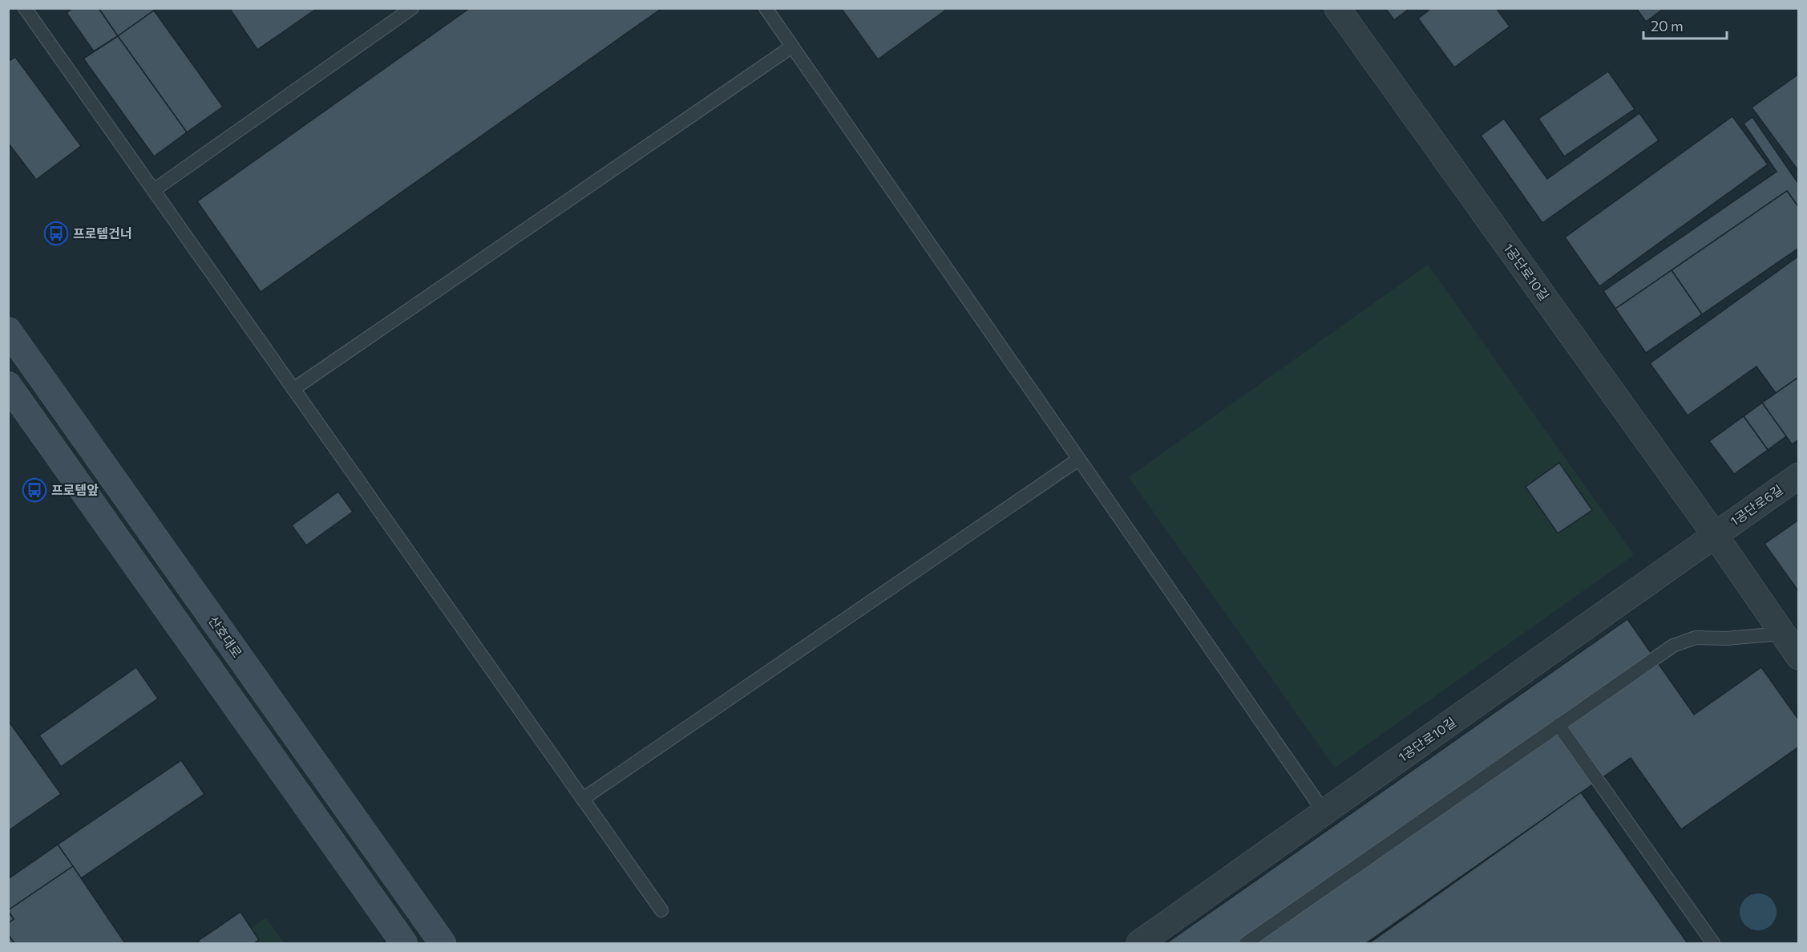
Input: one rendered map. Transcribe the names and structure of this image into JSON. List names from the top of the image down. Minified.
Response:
{"streets":{"main road":["산호대로"],"street":["1공단로10길","1공단로6길"]},"crossings":[["1공단로10길","1공단로6길"]],"places":{"bus stop":["프로템건너","프로템앞"]},"scale_bar":"20 m"}
